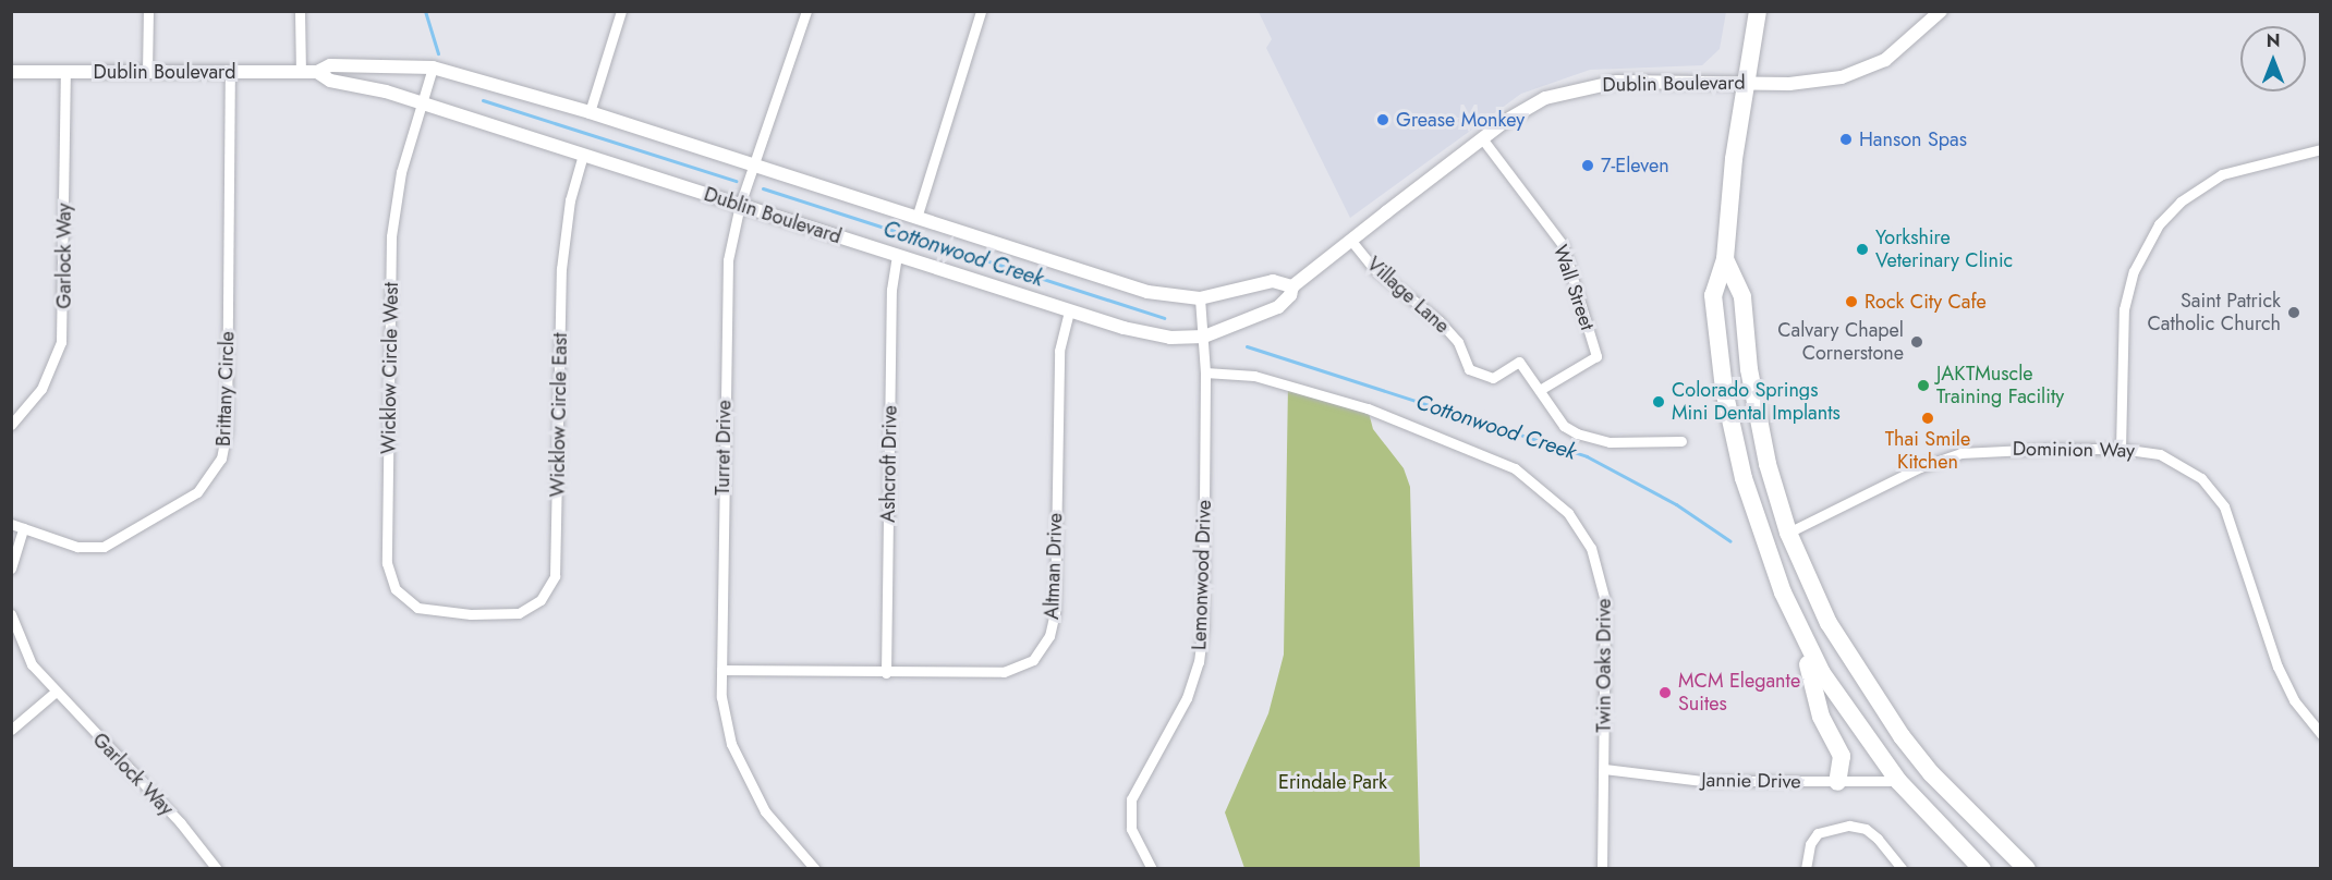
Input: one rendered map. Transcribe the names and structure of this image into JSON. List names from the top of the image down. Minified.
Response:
{"streets":{"main road":["Dublin Boulevard"],"street":["Garlock Way","Wall Street","Village Lane","Wicklow Circle West","Brittany Circle","Wicklow Circle East","Turret Drive","Dominion Way","Ashcroft Drive","Altman Drive","Lemonwood Drive","Twin Oaks Drive","Jannie Drive"]},"crossings":[["Dublin Boulevard","Garlock Way"],["Dublin Boulevard","Wall Street"],["Dublin Boulevard","Village Lane"],["Dublin Boulevard","Wicklow Circle West"],["Dublin Boulevard","Brittany Circle"],["Dublin Boulevard","Wicklow Circle East"],["Dublin Boulevard","Turret Drive"],["Dublin Boulevard","Ashcroft Drive"],["Dublin Boulevard","Altman Drive"],["Dublin Boulevard","Lemonwood Drive"],["Wall Street","Village Lane"],["Wicklow Circle West","Wicklow Circle East"],["Turret Drive","Altman Drive"],["Ashcroft Drive","Altman Drive"],["Lemonwood Drive","Twin Oaks Drive"],["Twin Oaks Drive","Jannie Drive"]],"water":["Cottonwood Creek"],"parks":["Erindale Park"],"places":["Grease Monkey","Hanson Spas","7-Eleven","Yorkshire Veterinary Clinic","Rock City Cafe","Saint Patrick Catholic Church","Calvary Chapel Cornerstone","JAKTMuscle Training Facility","Colorado Springs Mini Dental Implants","Thai Smile Kitchen","MCM Elegante Suites"],"north":"top"}
